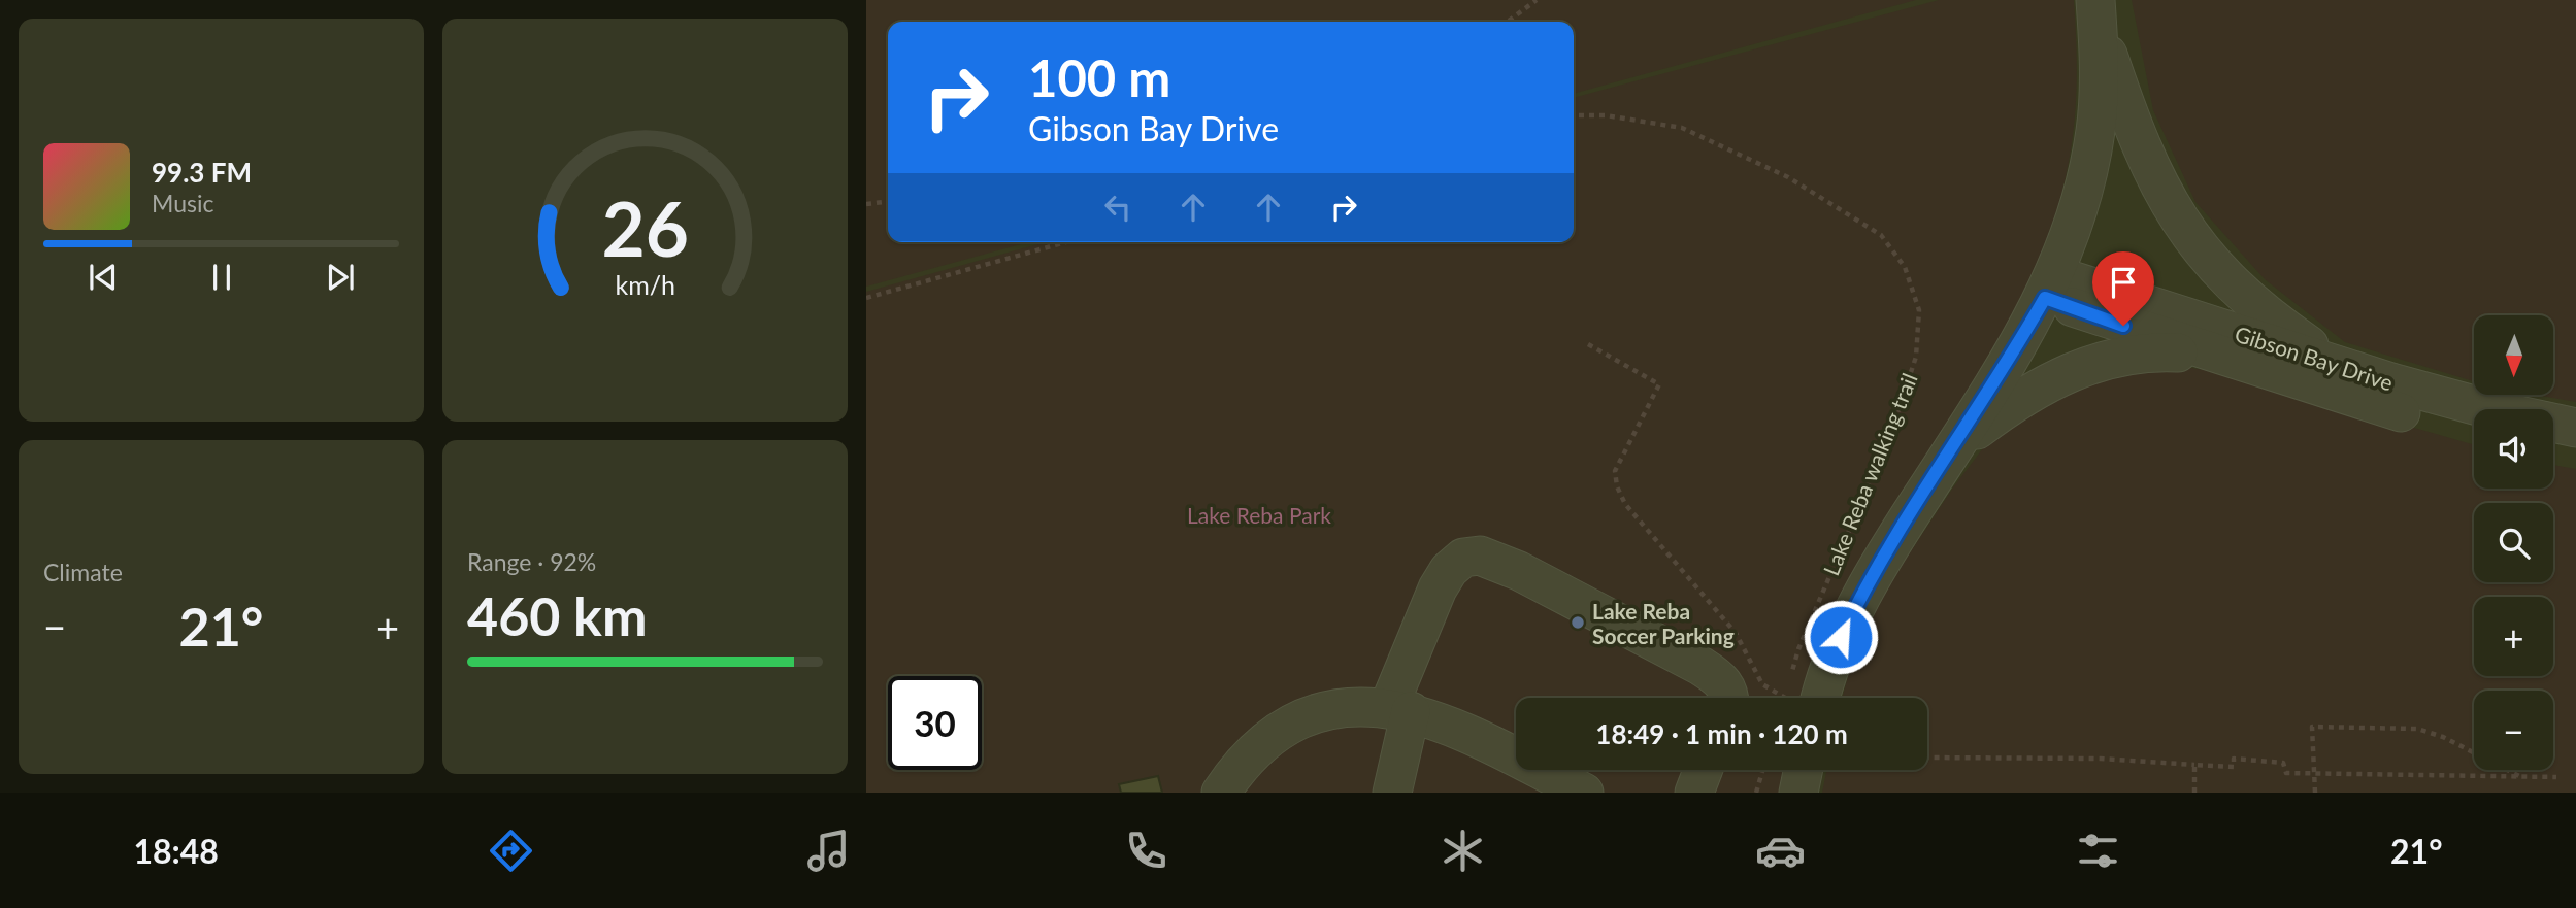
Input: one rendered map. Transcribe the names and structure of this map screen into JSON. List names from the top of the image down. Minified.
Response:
{"streets":{"street":["Gibson Bay Drive"],"path":["Lake Reba walking trail"]},"parks":["Lake Reba Park"],"places":["Lake Reba Soccer Parking"],"north":"bottom","page":{"turn":["100 m","Gibson Bay Drive"],"song":["99.3 FM","Music"],"map_buttons":["+","−"],"tile":["Climate",["Range · 92%","460 km"]],"heat":["−","21°","+"],"limit":"30","trip":"18:49 · 1 min · 120 m","tabs":["18:48","21°"],"gauge":["26","km/h"]}}
